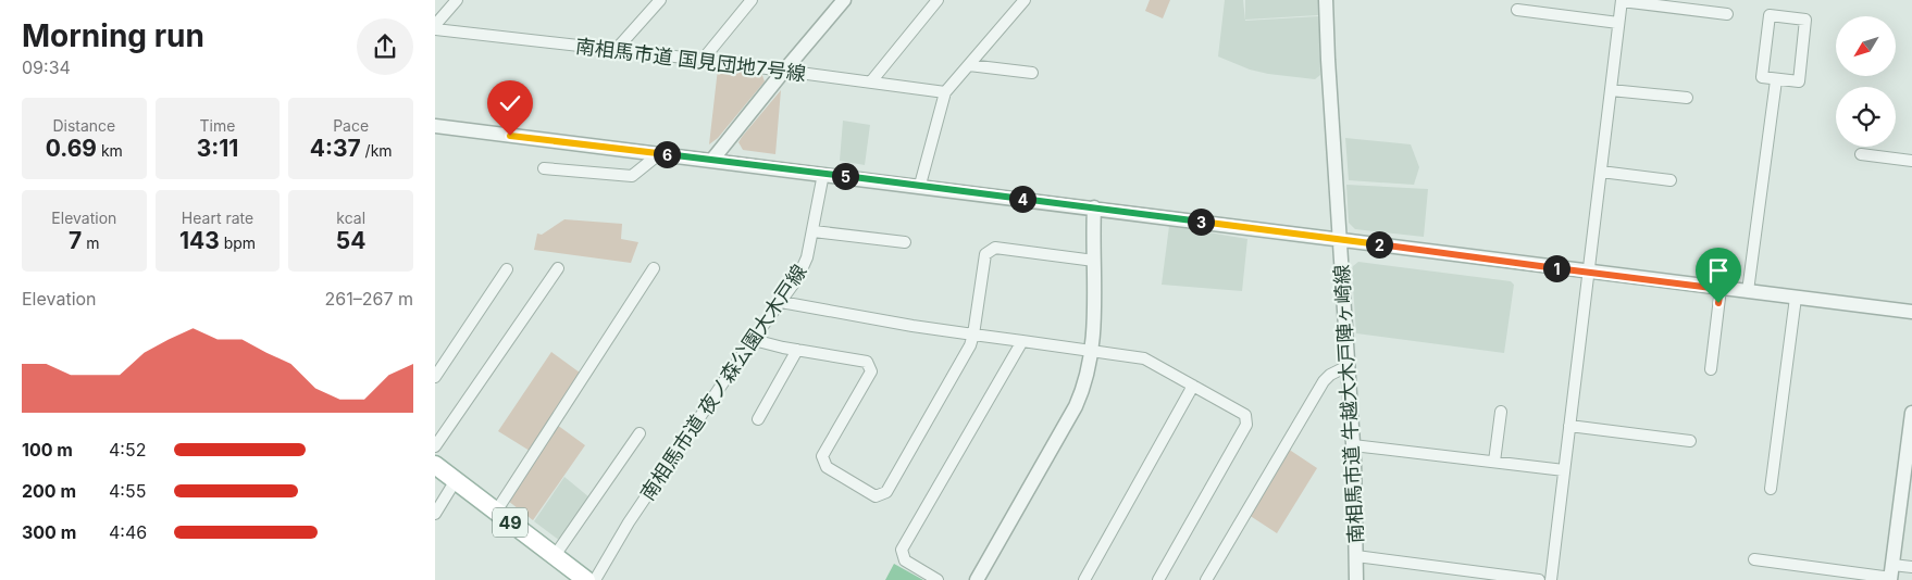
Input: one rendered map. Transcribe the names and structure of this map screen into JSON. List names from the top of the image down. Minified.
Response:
{"streets":{"main road":["49"],"street":["南相馬市道 国見団地7号線","南相馬市道 夜ノ森公園大木戸線","南相馬市道 牛越大木戸陣ヶ崎線"]},"north":"bottom left","page":{"heading":["Morning run","09:34"],"stats":[["Distance","0.69 km"],["Time","3:11"],["Pace","4:37 /km"],["Elevation","7 m"],["Heart rate","143 bpm"],["kcal","54"]],"pins":["6","5","4","3","2","1"],"chart":["Elevation","261–267 m"],"list":[{"name":"100 m","note":"4:52"},{"name":"200 m","note":"4:55"},{"name":"300 m","note":"4:46"}]}}
